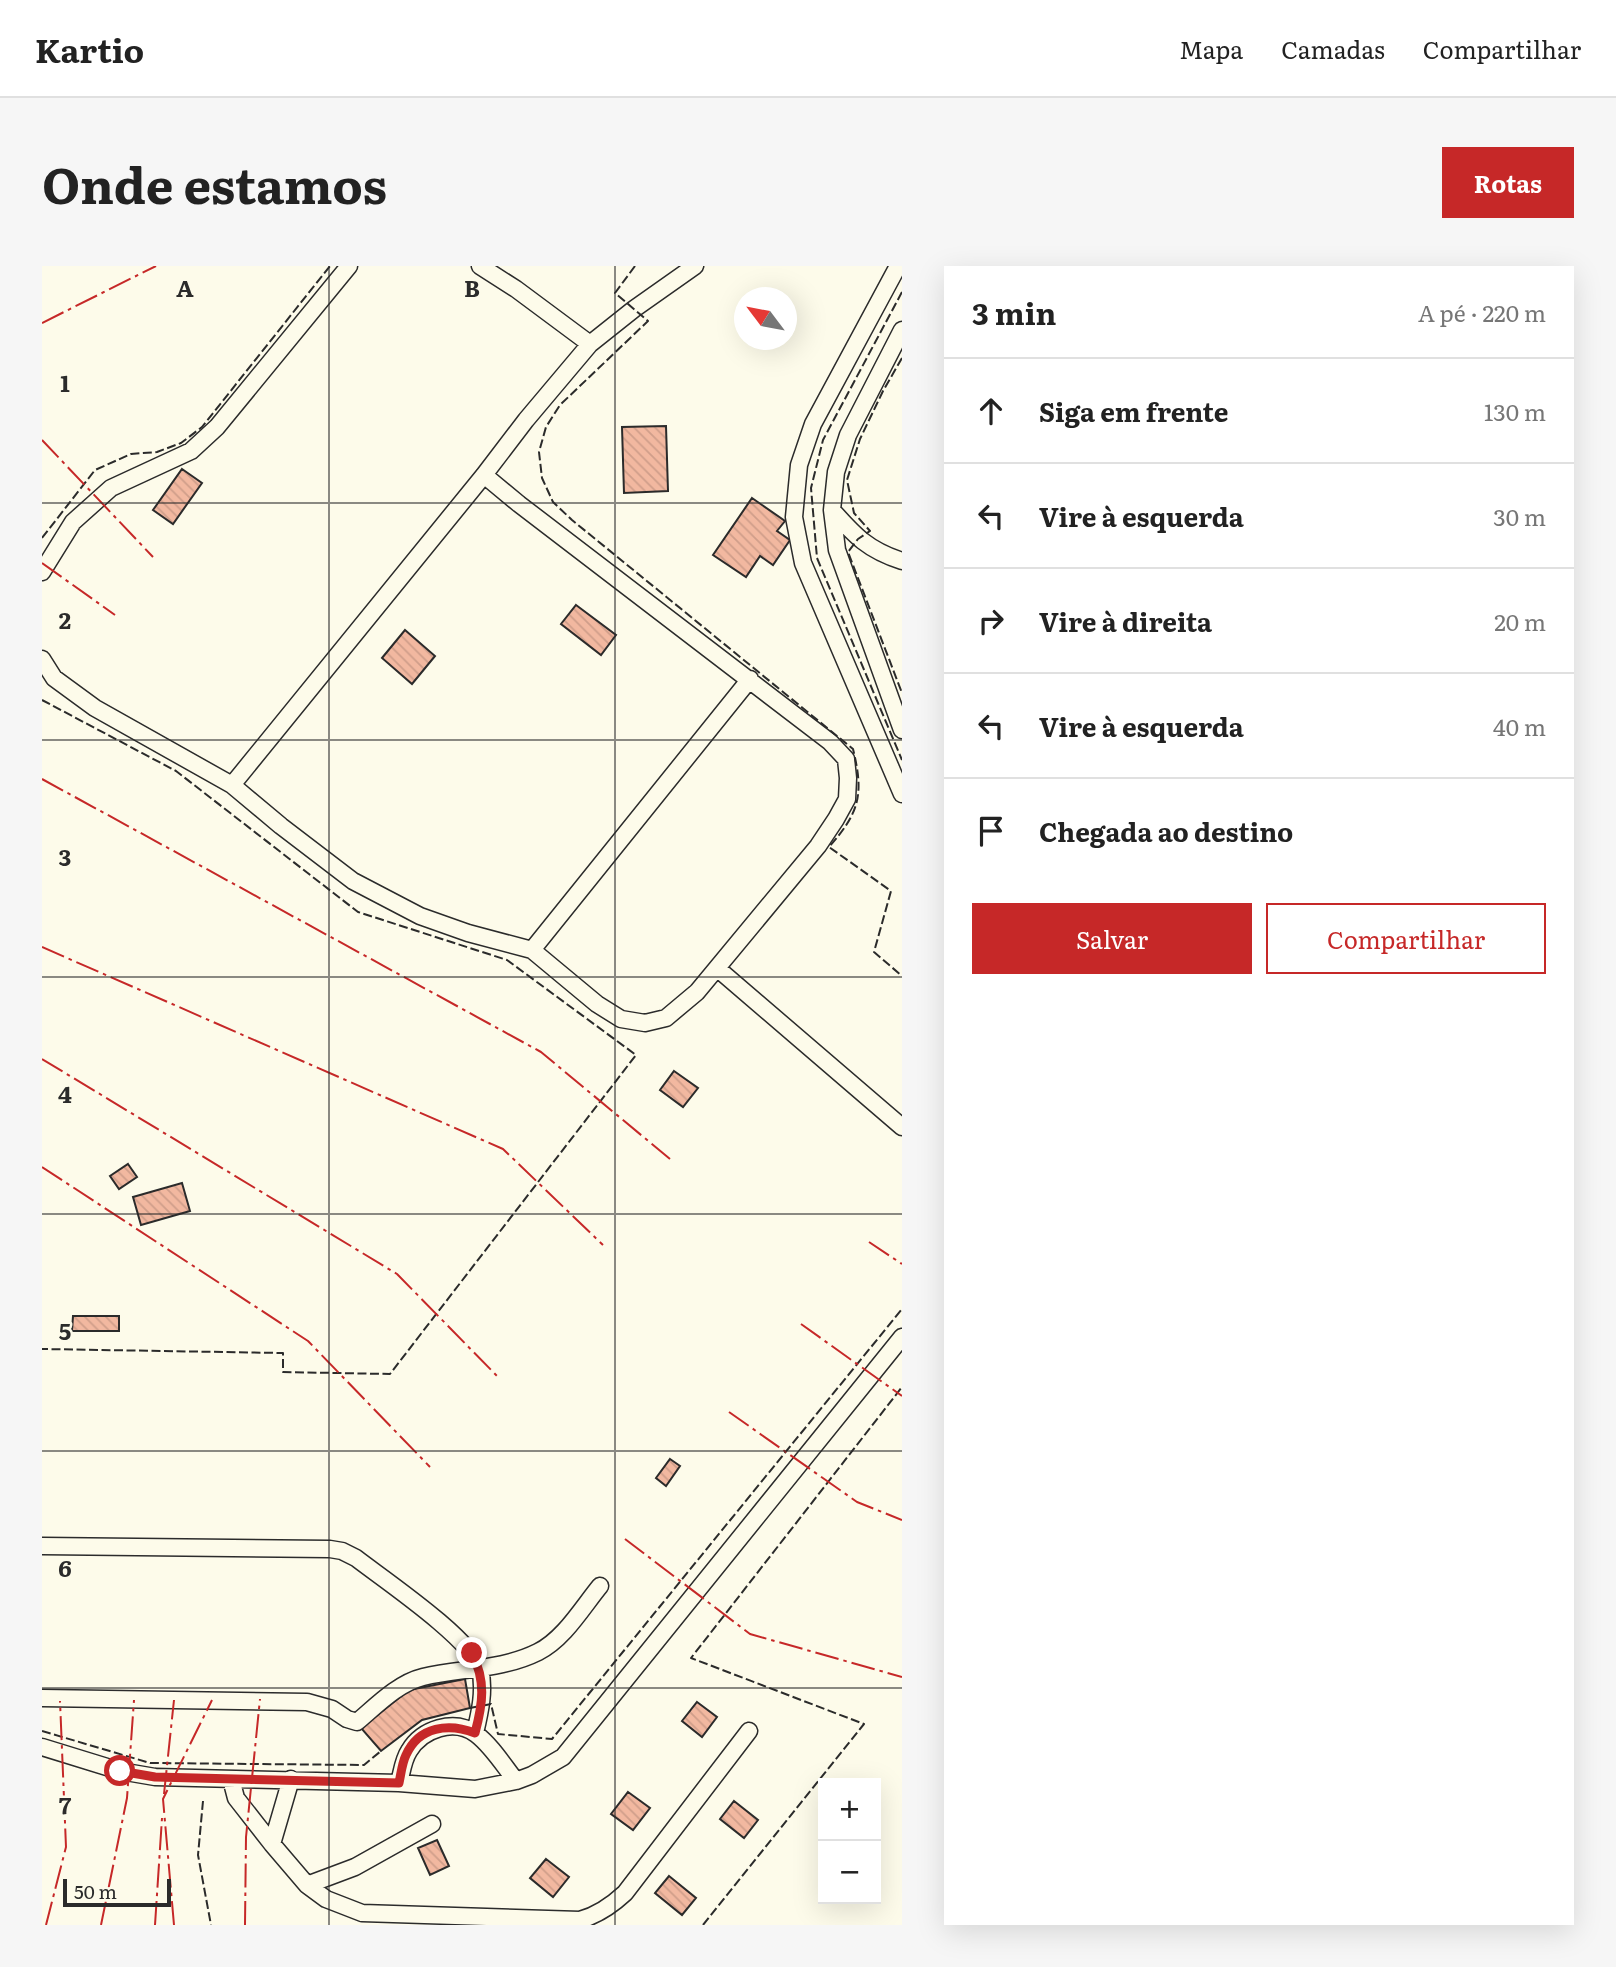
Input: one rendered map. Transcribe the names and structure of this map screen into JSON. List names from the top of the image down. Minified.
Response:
{"scale_bar":"50 m","north":"top left","page":{"header":"Kartio","nav":["Mapa","Camadas","Compartilhar"],"title":"Onde estamos","buttons":["Rotas",["Salvar","Compartilhar"]],"heading":["3 min","A pé · 220 m"],"list":[["Siga em frente","130 m"],["Vire à esquerda","30 m"],["Vire à direita","20 m"],["Vire à esquerda","40 m"],"Chegada ao destino"],"map_buttons":["+","−"],"scale":"50 m"},"grid":{"columns":["A","B"],"rows":["1","2","3","4","5","6","7"]}}
